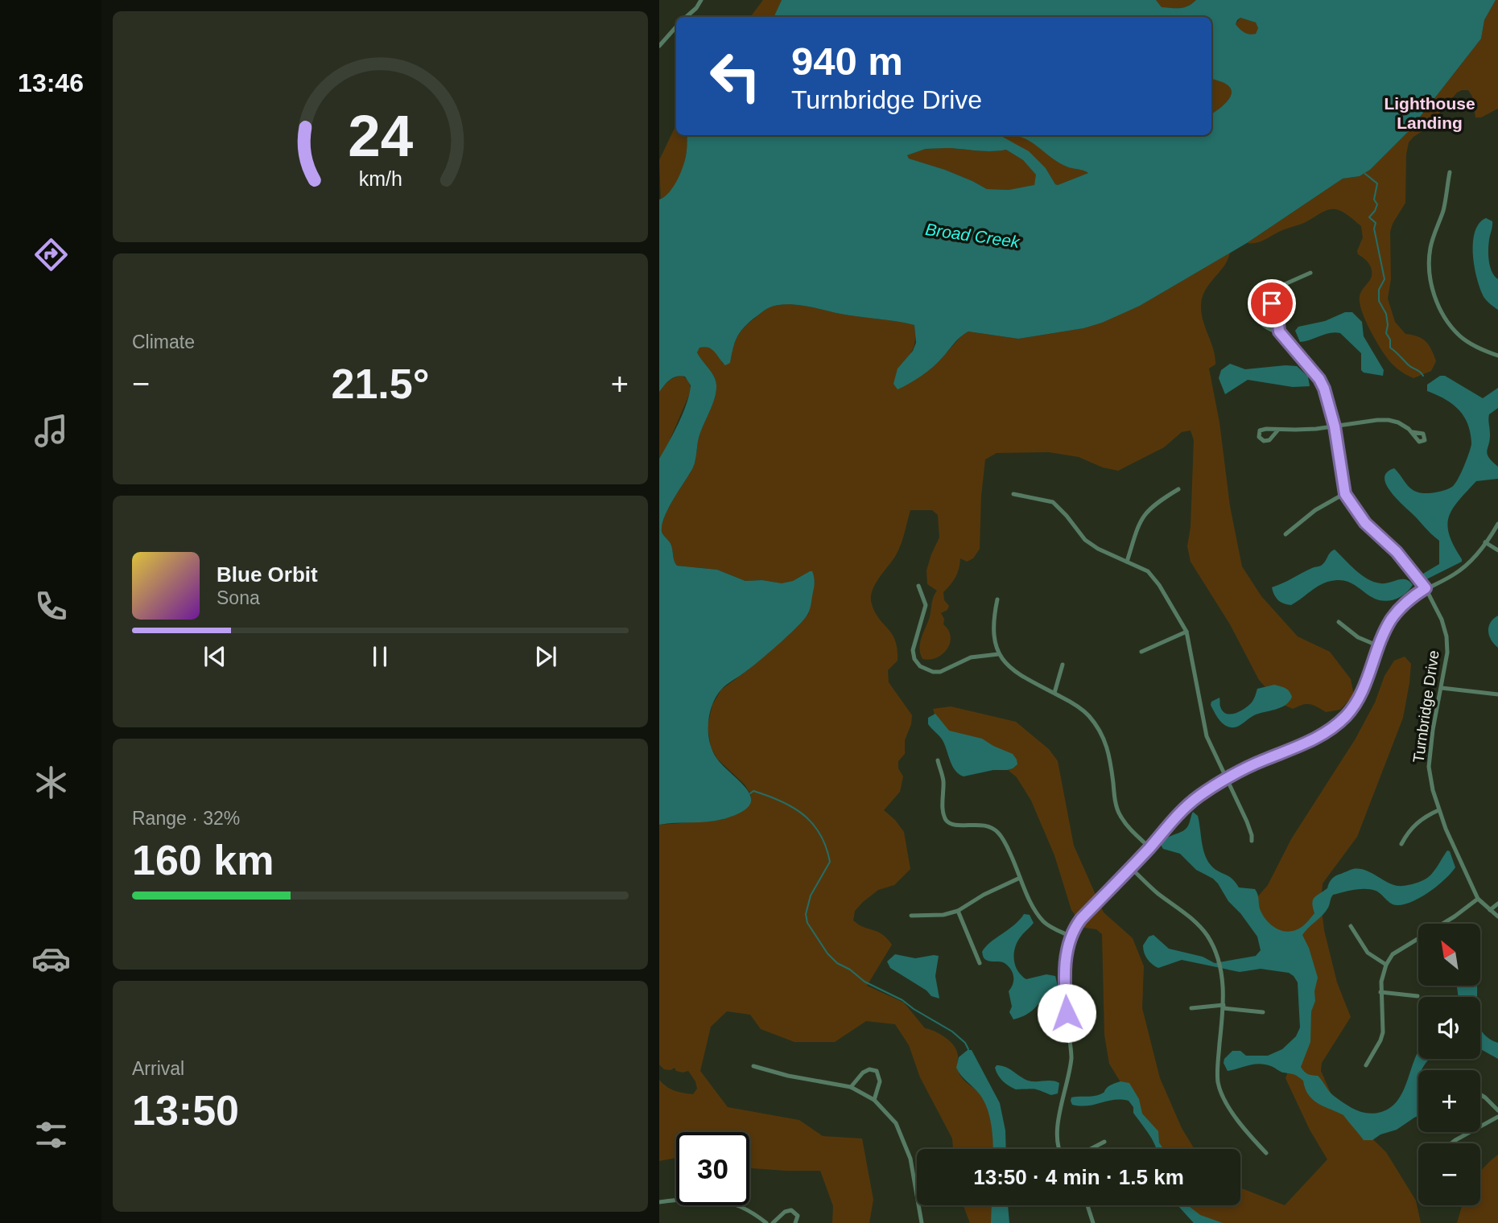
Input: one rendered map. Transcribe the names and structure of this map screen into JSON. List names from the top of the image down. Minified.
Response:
{"streets":{"street":["Turnbridge Drive"]},"districts":["Lighthouse Landing"],"water":["Broad Creek"],"north":"top left","page":{"tabs":"13:46","turn":["940 m","Turnbridge Drive"],"tile":["Climate",["Range · 32%","160 km"],["Arrival","13:50"]],"heat":["−","21.5°","+"],"song":["Blue Orbit","Sona"],"map_buttons":["+","−"],"limit":"30","trip":"13:50 · 4 min · 1.5 km","gauge":["24","km/h"]}}
